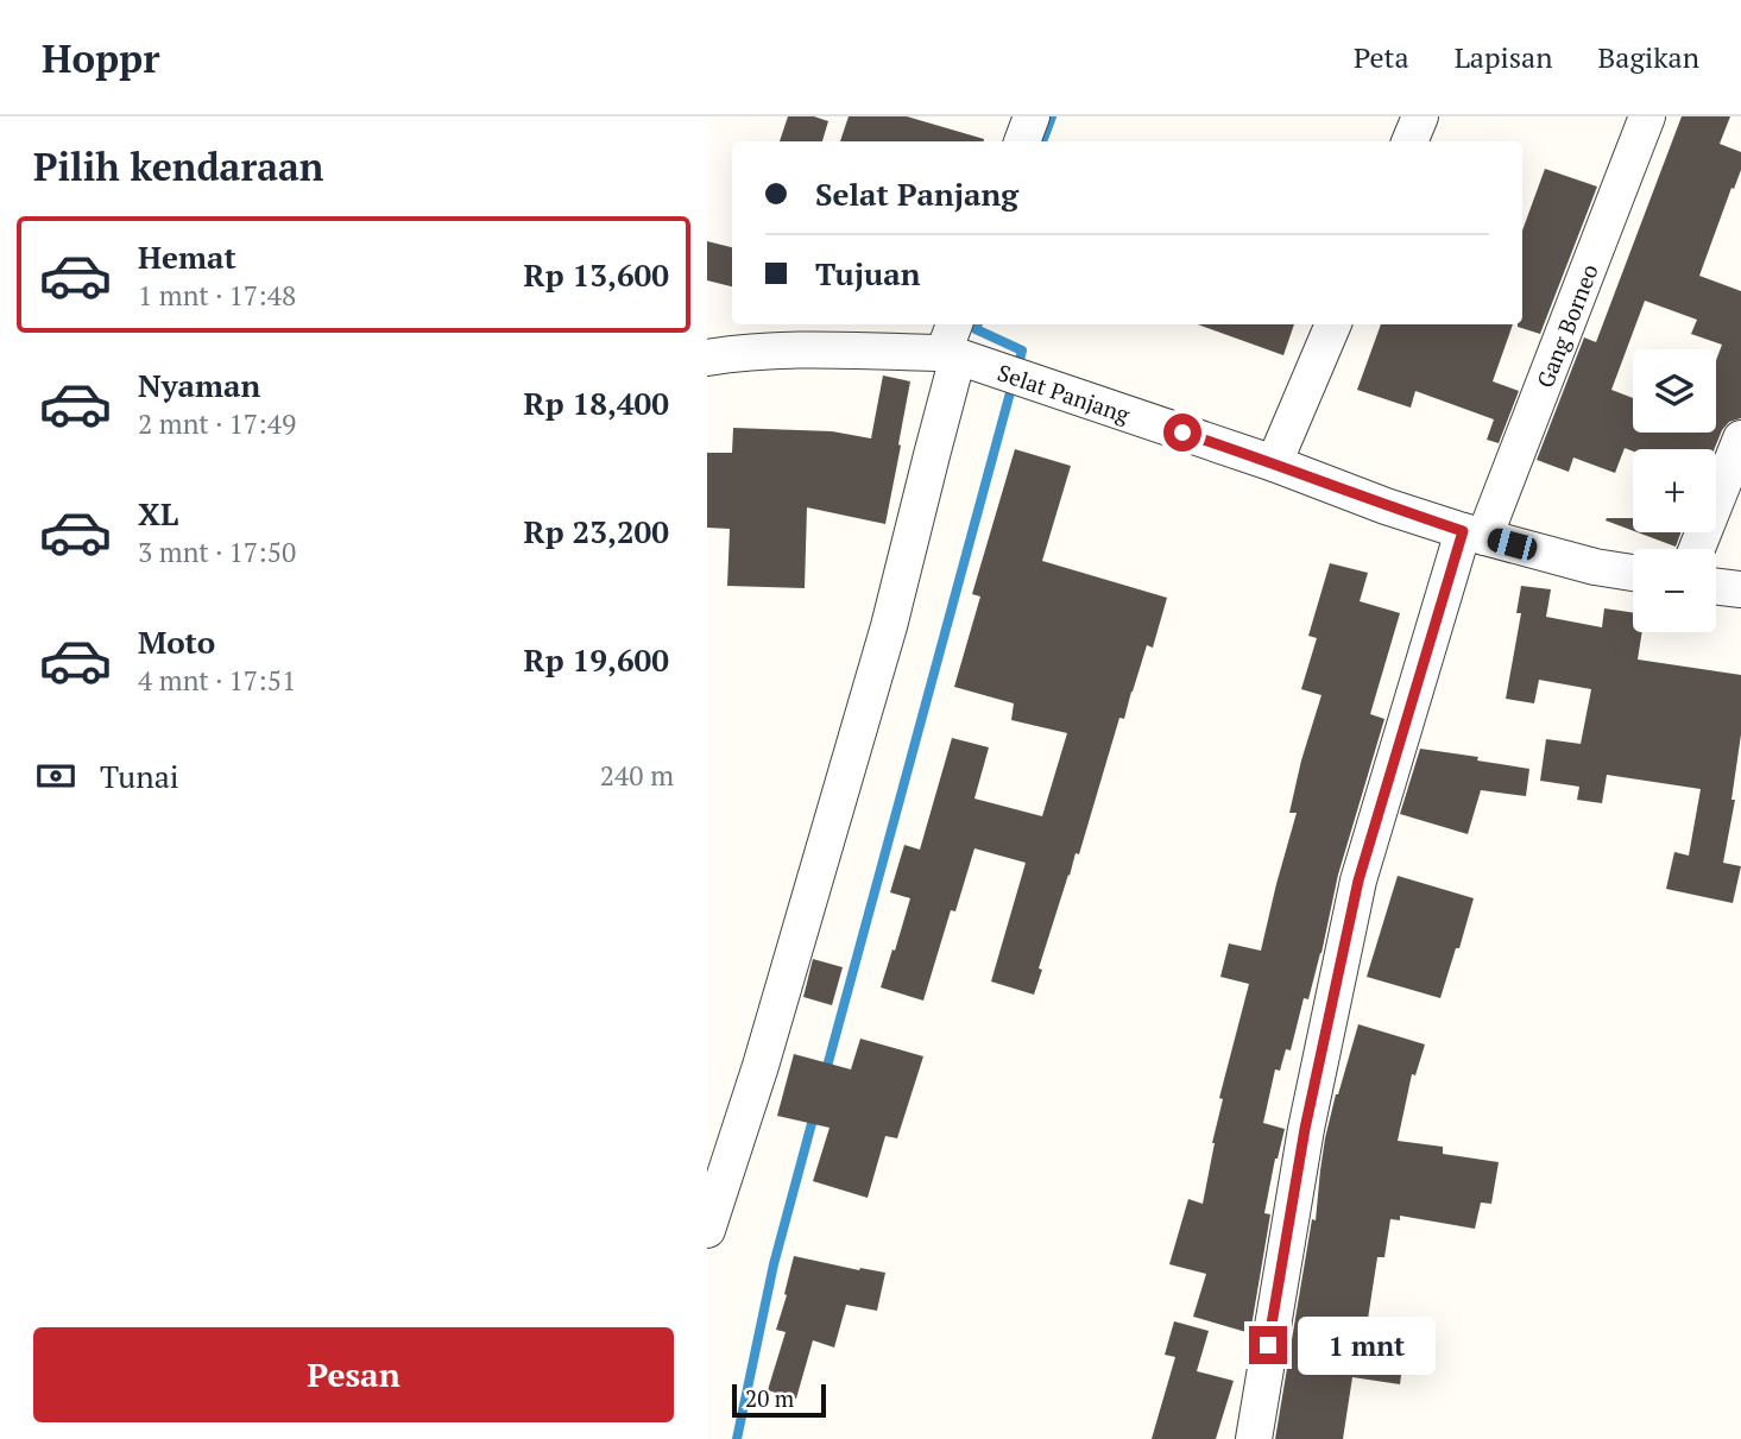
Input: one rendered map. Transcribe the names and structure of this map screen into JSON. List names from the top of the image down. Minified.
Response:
{"streets":{"street":["Gang Borneo","Selat Panjang"]},"crossings":[["Gang Borneo","Selat Panjang"]],"scale_bar":"20 m","page":{"header":"Hoppr","nav":["Peta","Lapisan","Bagikan"],"heading":"Pilih kendaraan","banner":["Selat Panjang","Tujuan"],"list":[{"name":"Hemat","note":"1 mnt · 17:48","value":"Rp 13,600"},{"name":"Nyaman","note":"2 mnt · 17:49","value":"Rp 18,400"},{"name":"XL","note":"3 mnt · 17:50","value":"Rp 23,200"},{"name":"Moto","note":"4 mnt · 17:51","value":"Rp 19,600"}],"map_buttons":["+","−"],"pay":["Tunai","240 m"],"buttons":"Pesan","bubble":"1 mnt","scale":"20 m"}}
